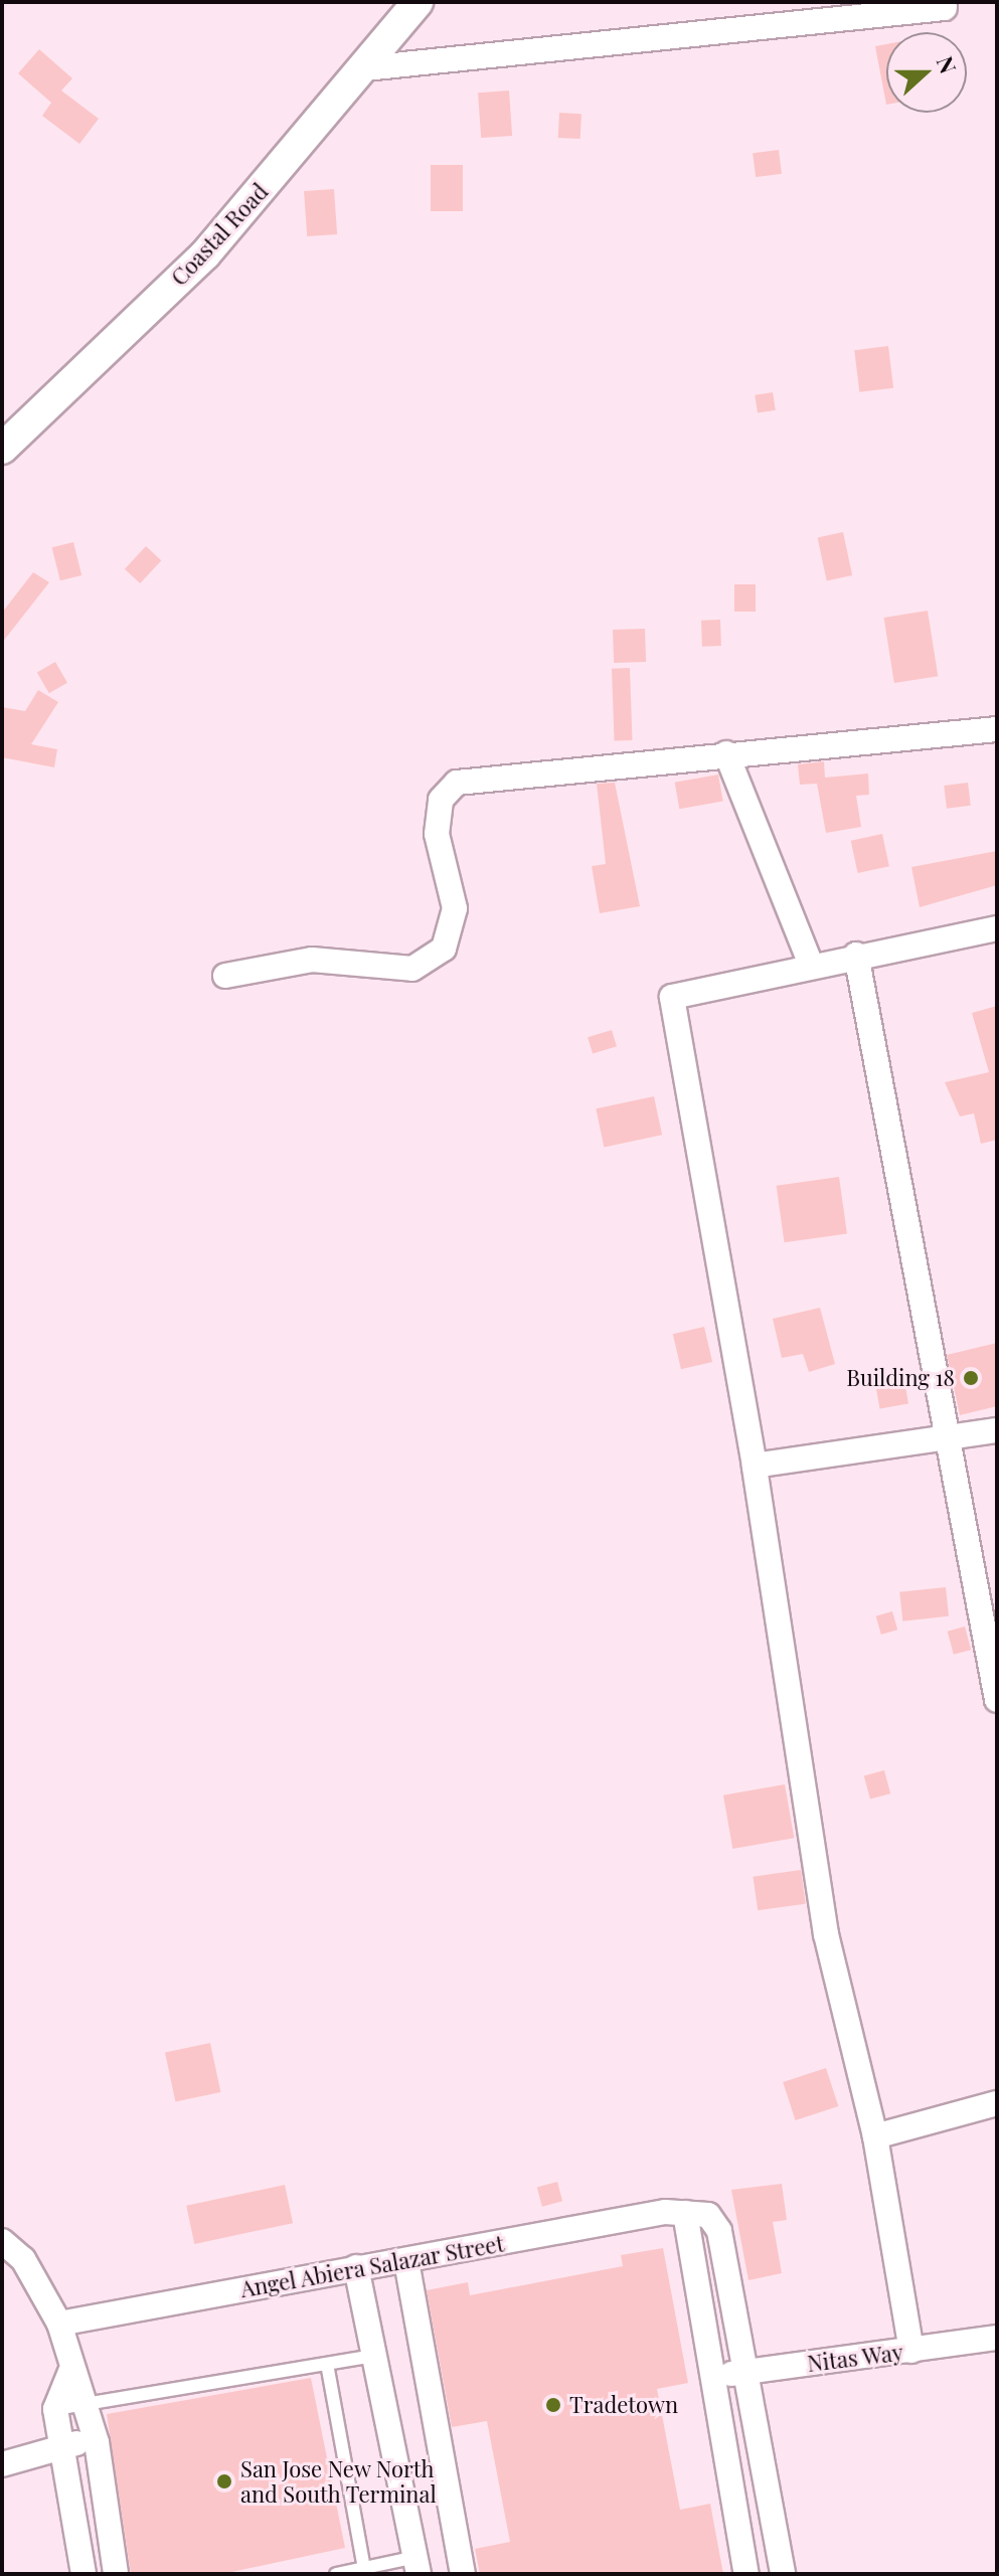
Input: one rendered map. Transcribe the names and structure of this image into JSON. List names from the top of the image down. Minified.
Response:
{"streets":{"street":["Coastal Road","Angel Abiera Salazar Street","Nitas Way"]},"places":["Building 18","Tradetown","San Jose New North and South Terminal"],"north":"right"}
